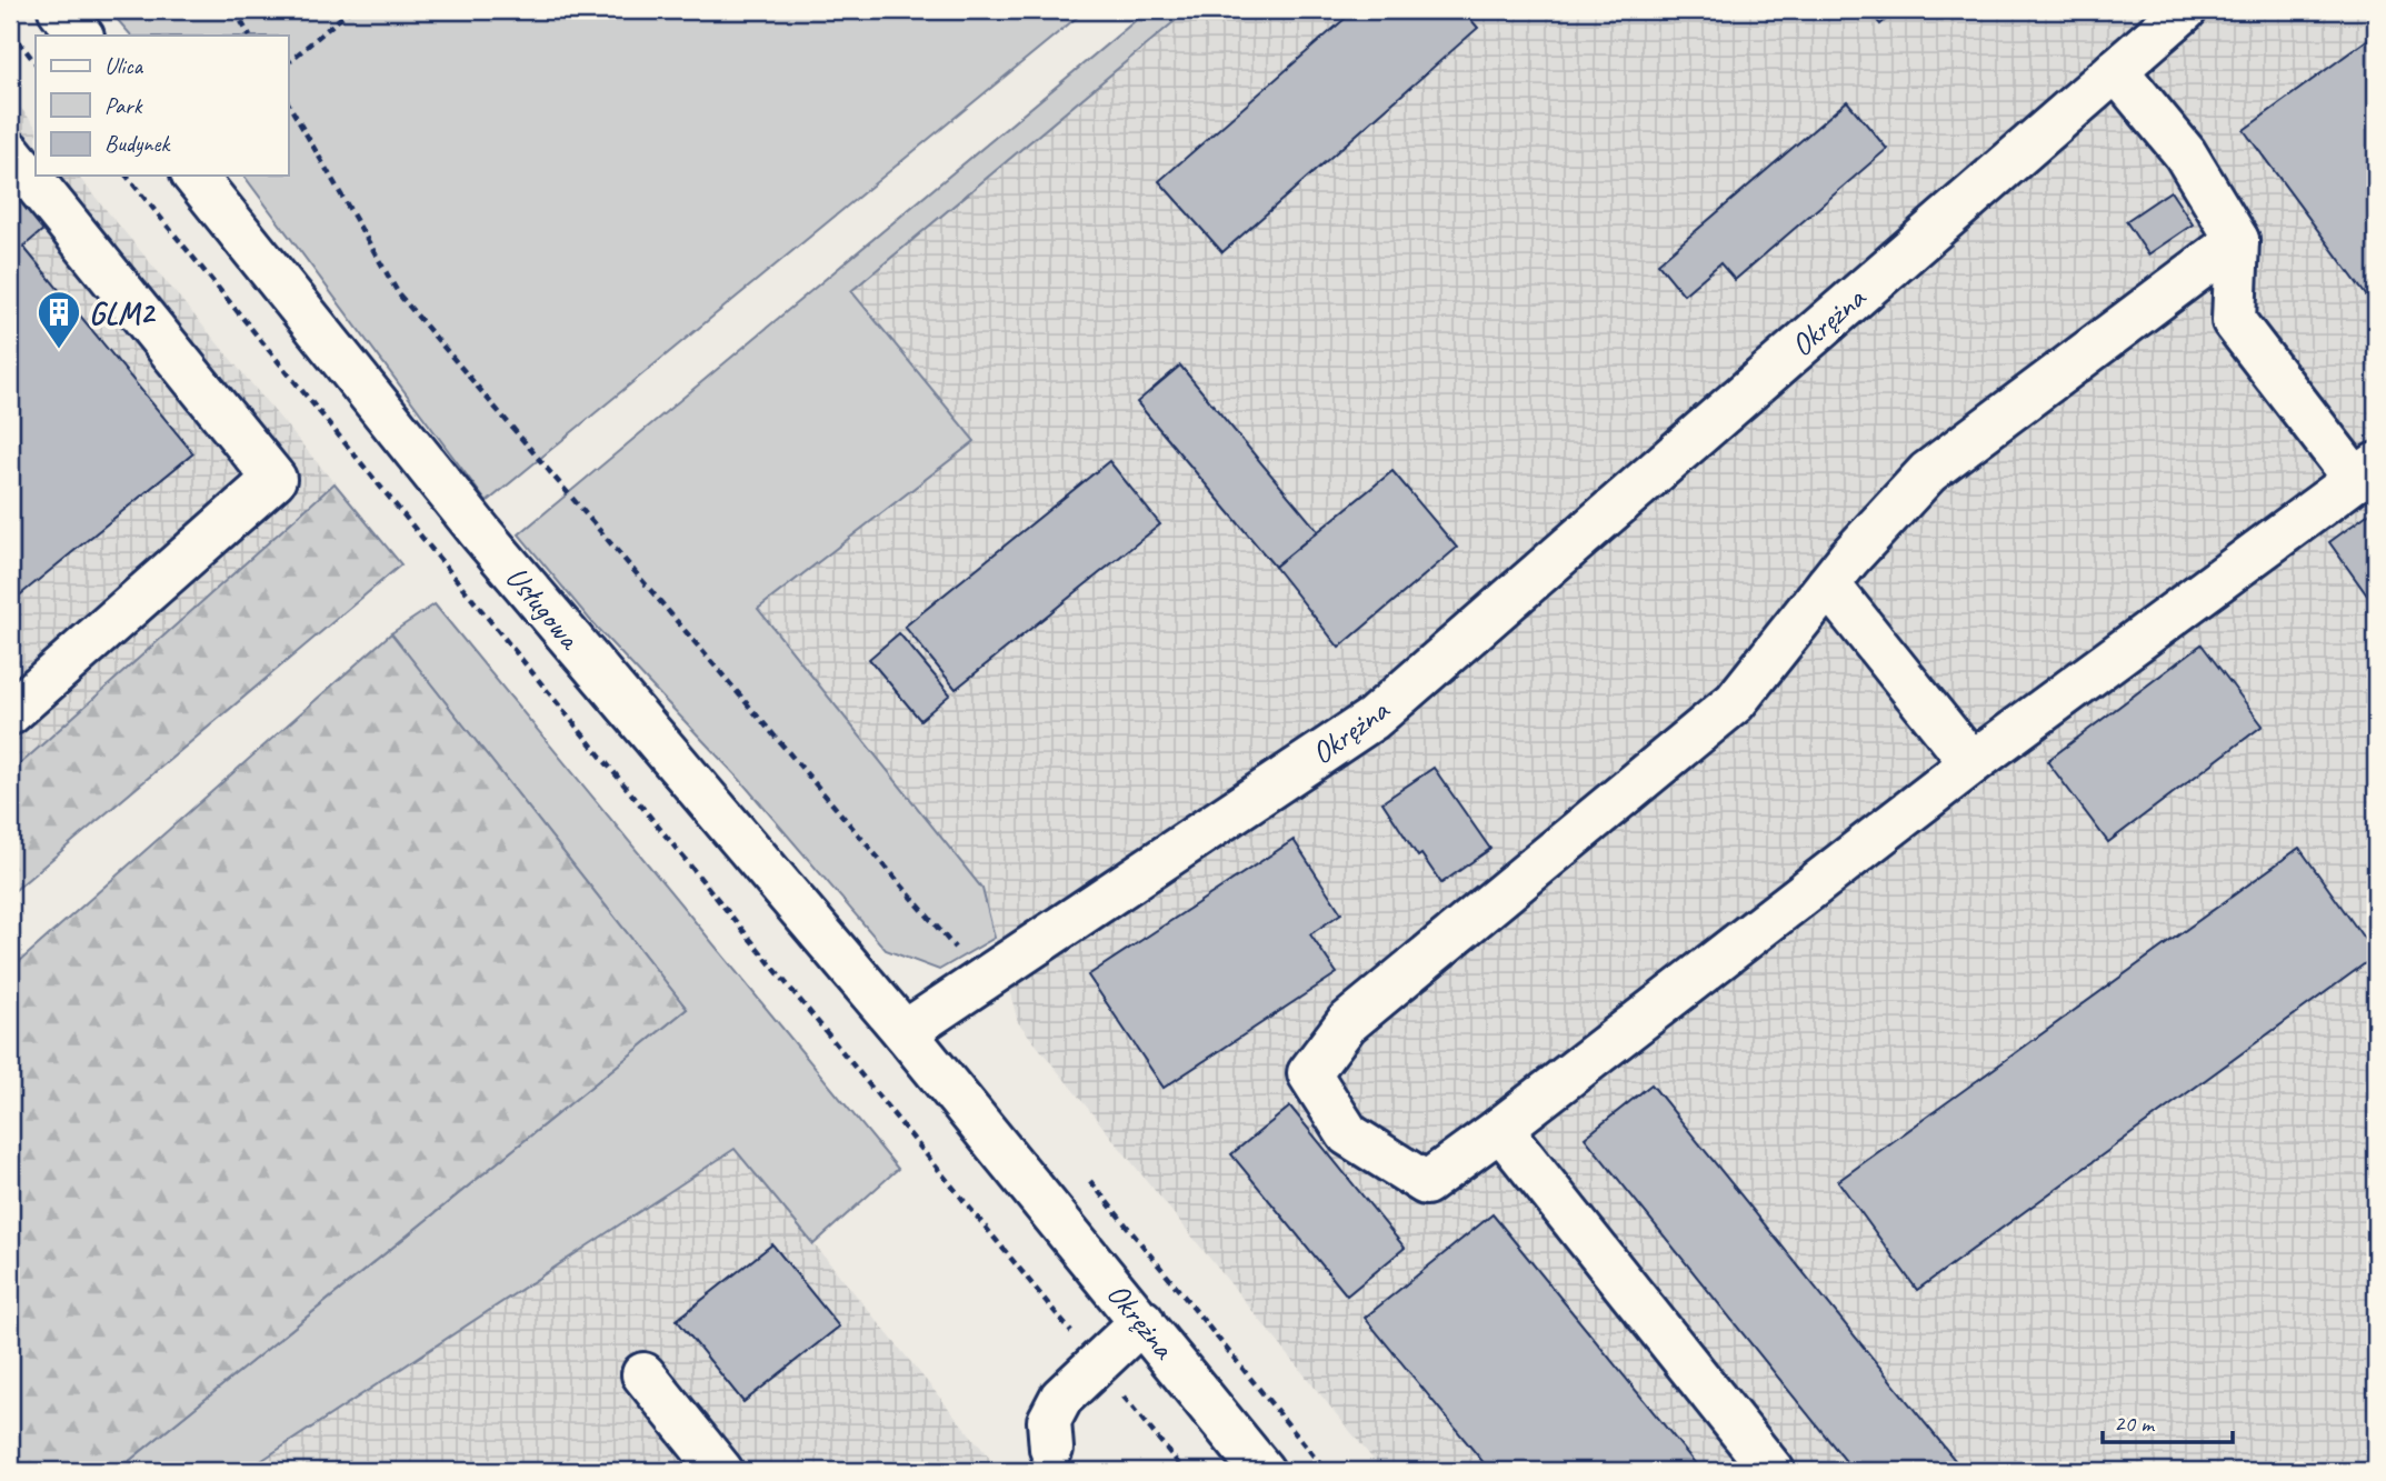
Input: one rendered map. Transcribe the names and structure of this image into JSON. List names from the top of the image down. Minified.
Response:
{"streets":{"street":["Okrężna","Usługowa"]},"crossings":[["Okrężna","Usługowa"]],"places":{"building":["GLM2"]},"legend":["Ulica","Park","Budynek"],"scale_bar":"20 m"}
